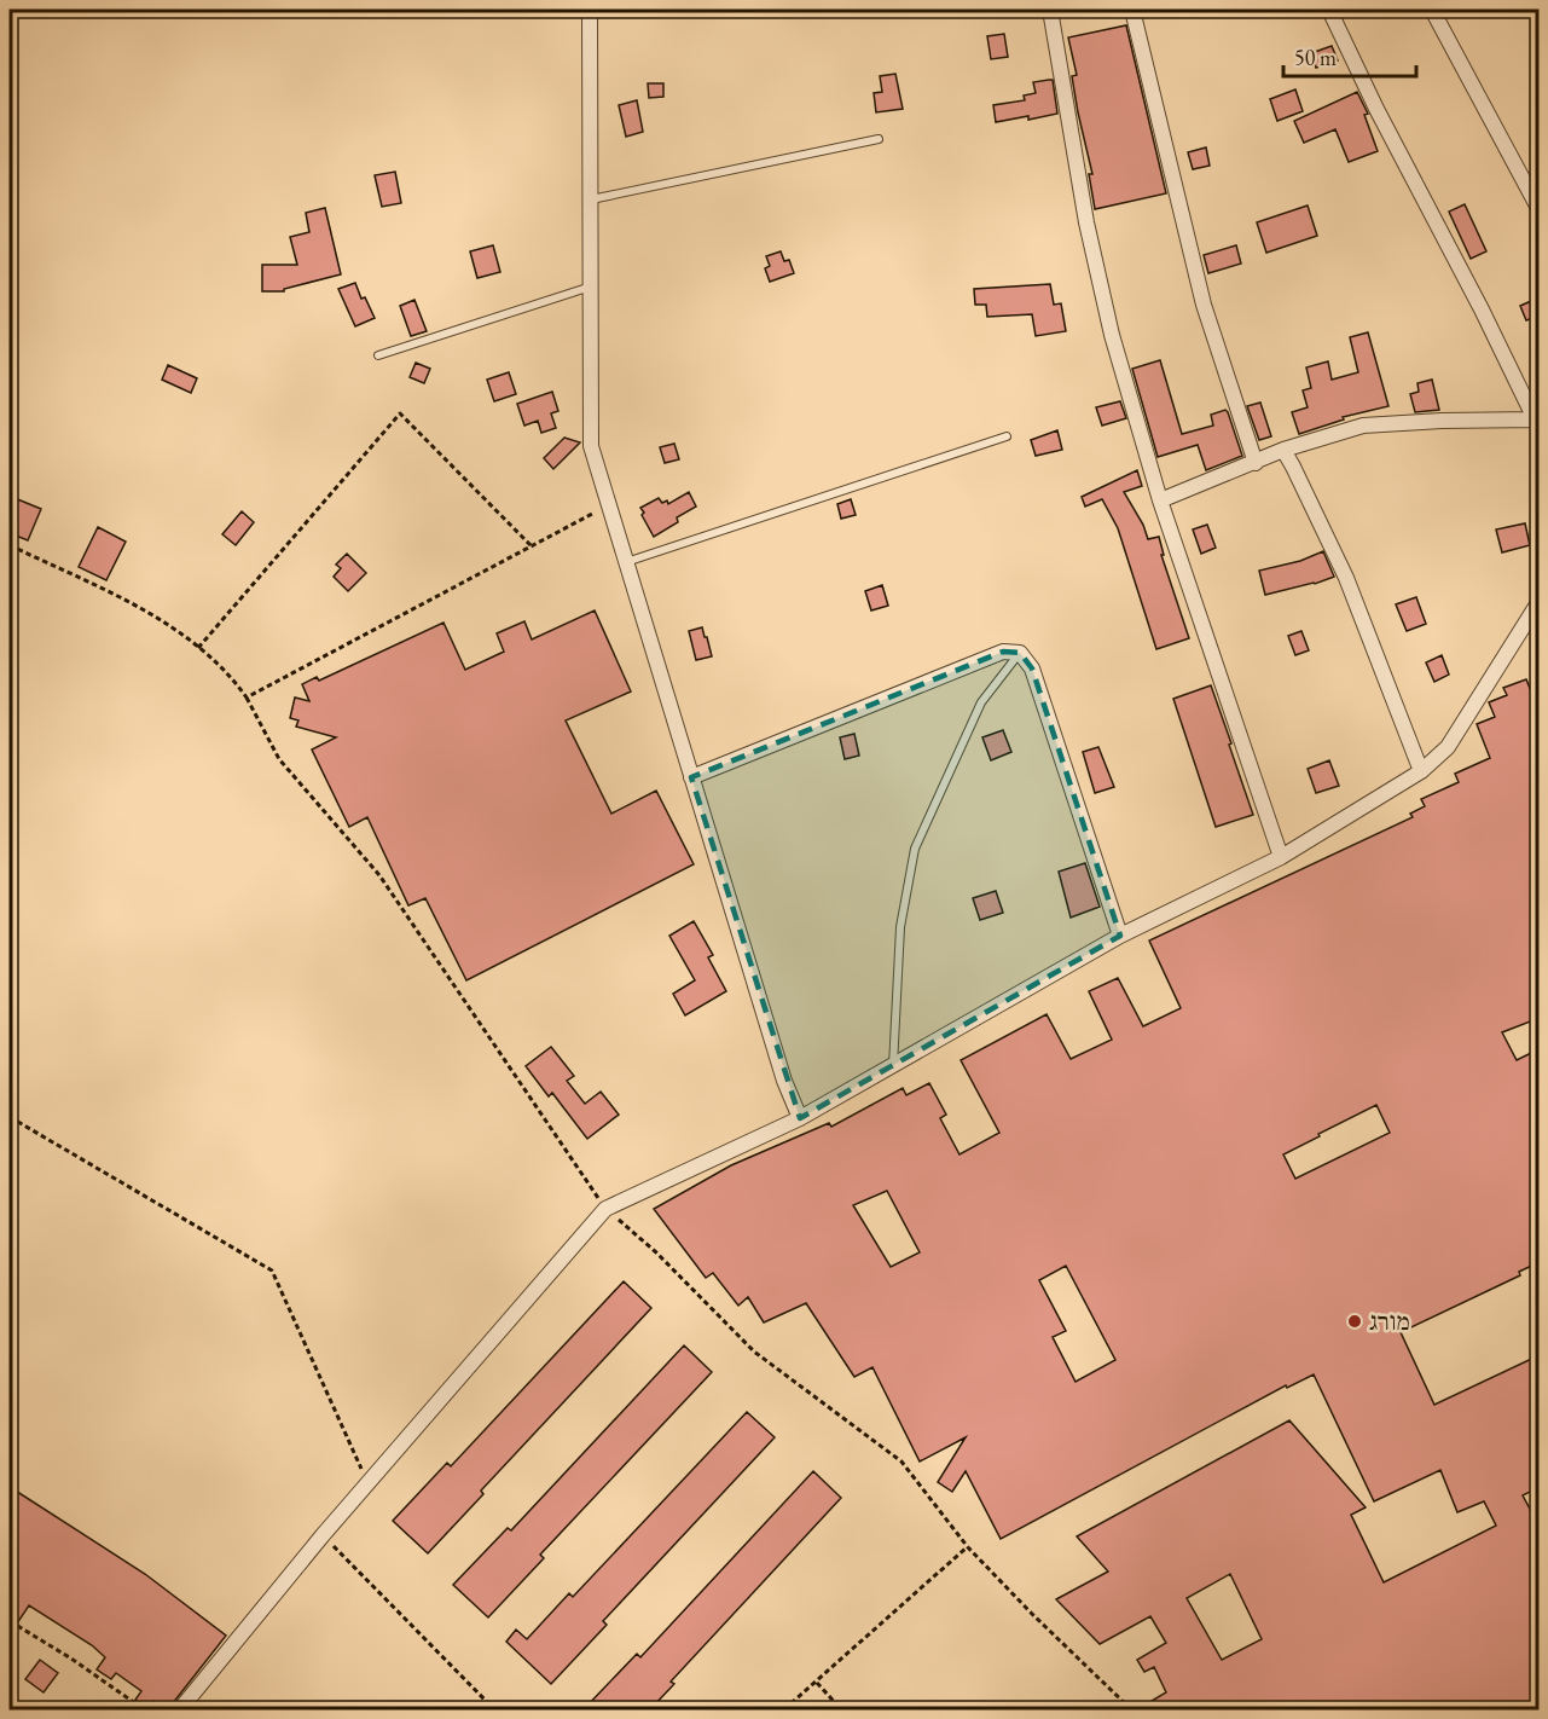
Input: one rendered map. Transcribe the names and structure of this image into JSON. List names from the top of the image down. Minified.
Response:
{"places":["מורג"],"scale_bar":"50 m"}
